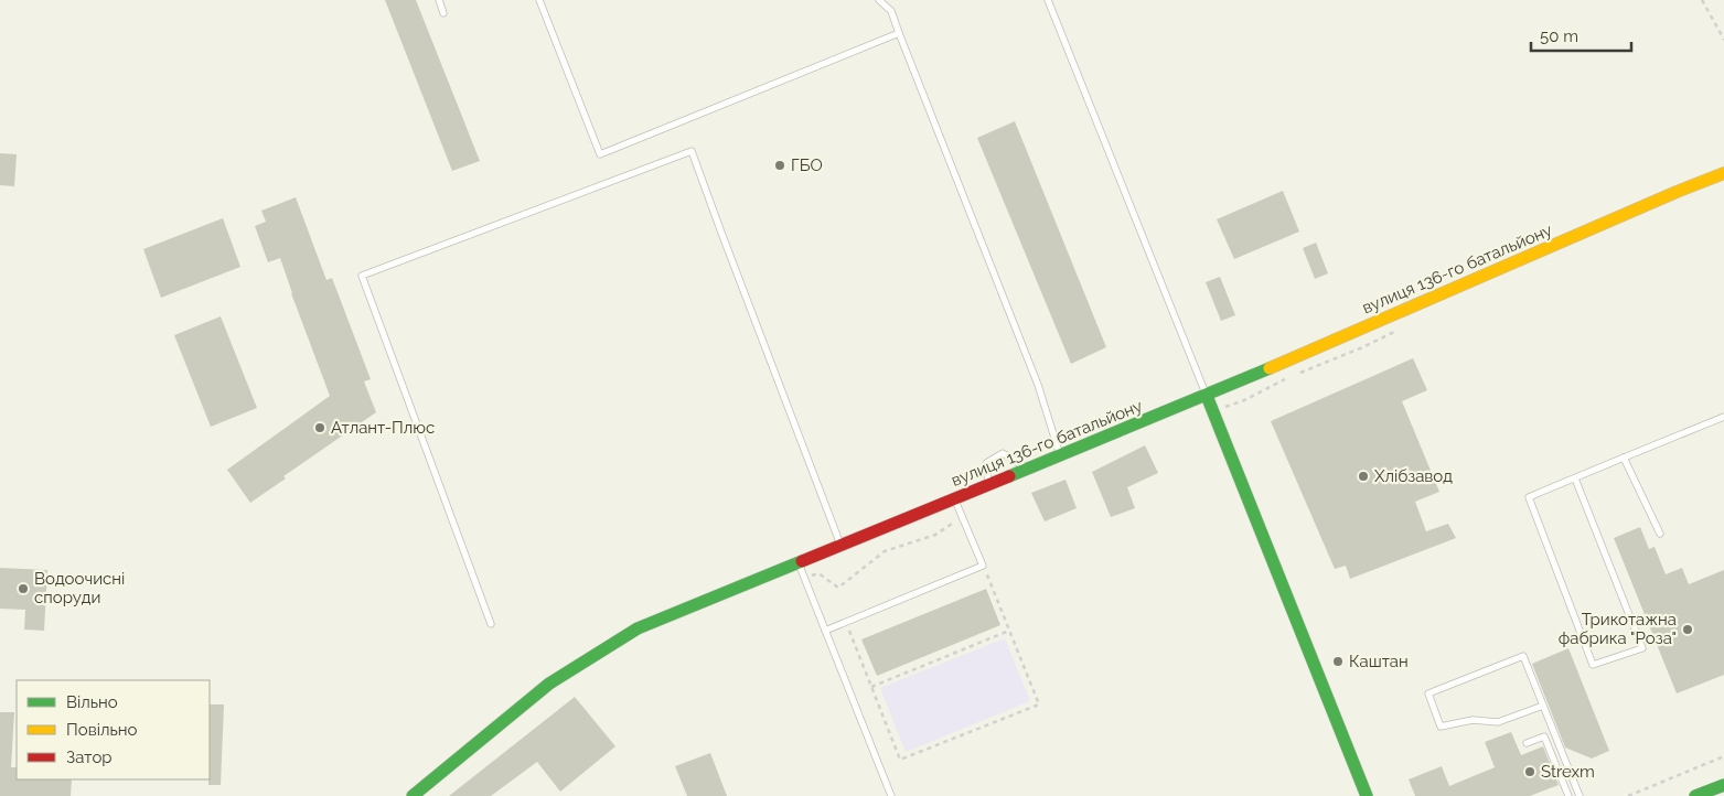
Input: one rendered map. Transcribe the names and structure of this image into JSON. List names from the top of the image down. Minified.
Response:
{"streets":{"street":["вулиця 136-го батальйону"]},"places":["ГБО","Атлант-Плюс","Хлібзавод","Водоочисні споруди","Трикотажна фабрика \"Роза\"","Каштан","Strexm"],"legend":["Вільно","Повільно","Затор"],"scale_bar":"50 m"}
